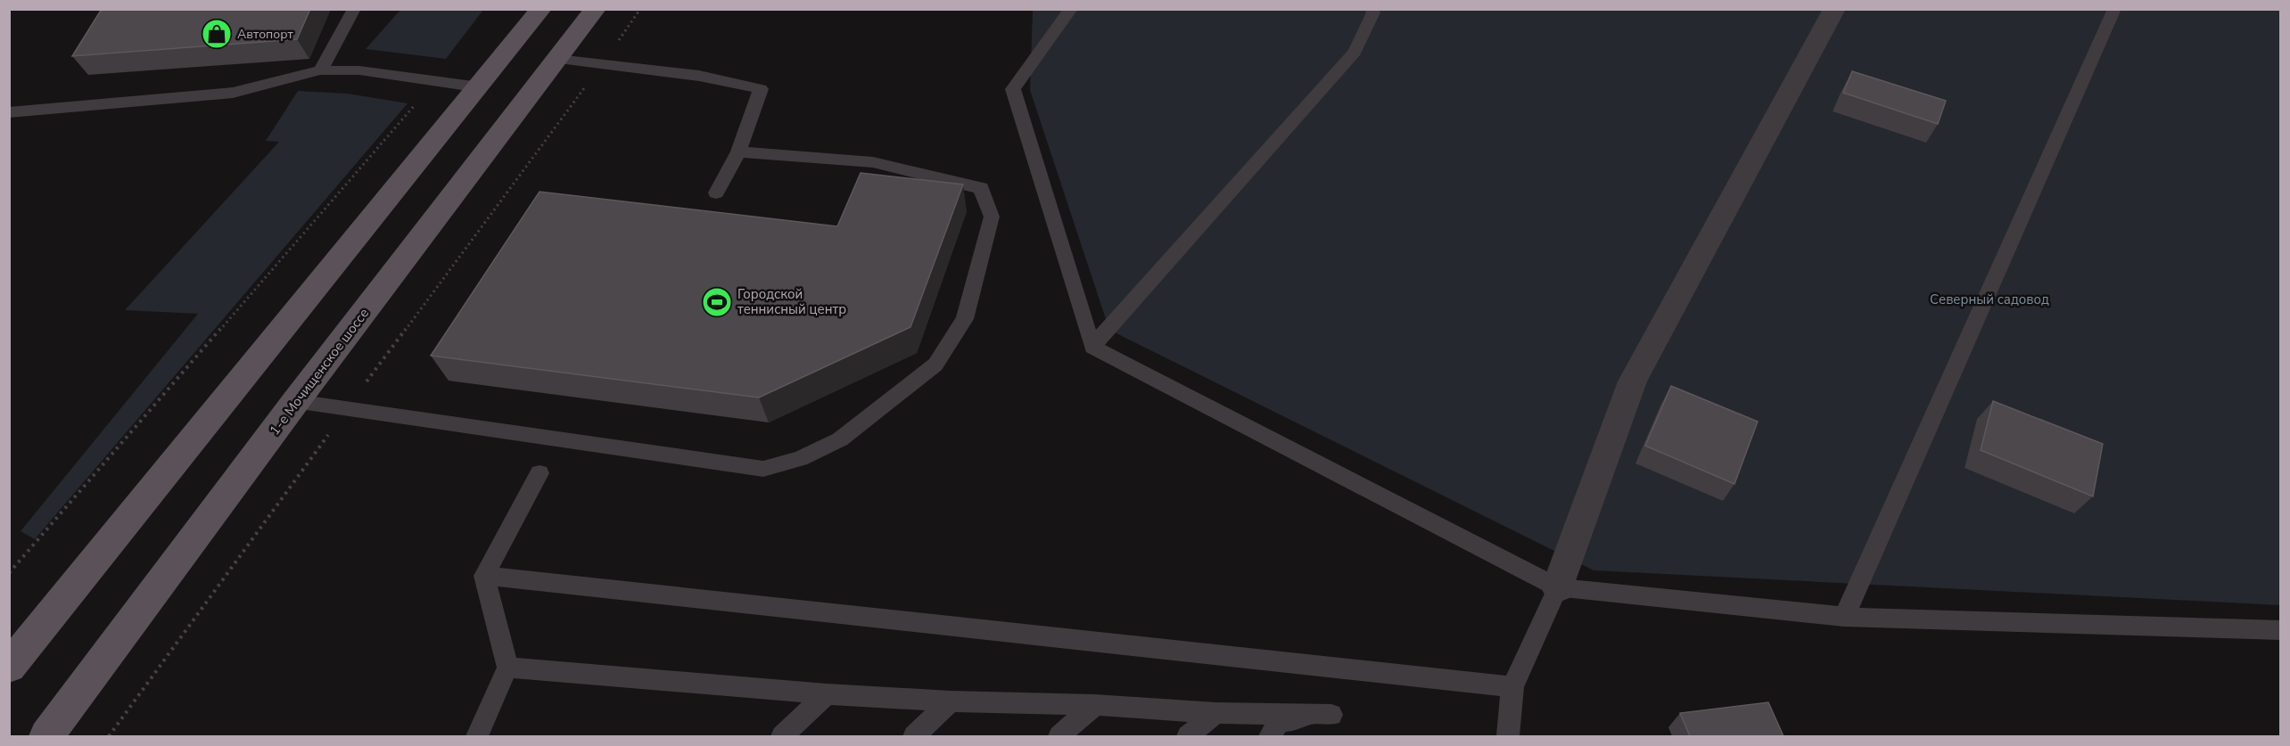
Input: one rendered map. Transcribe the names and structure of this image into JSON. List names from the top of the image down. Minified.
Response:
{"streets":{"main road":["1-е Мочищенское шоссе"]},"parks":["Северный садовод"],"places":{"shop":["Автопорт"],"sports":["Городской теннисный центр"]}}
